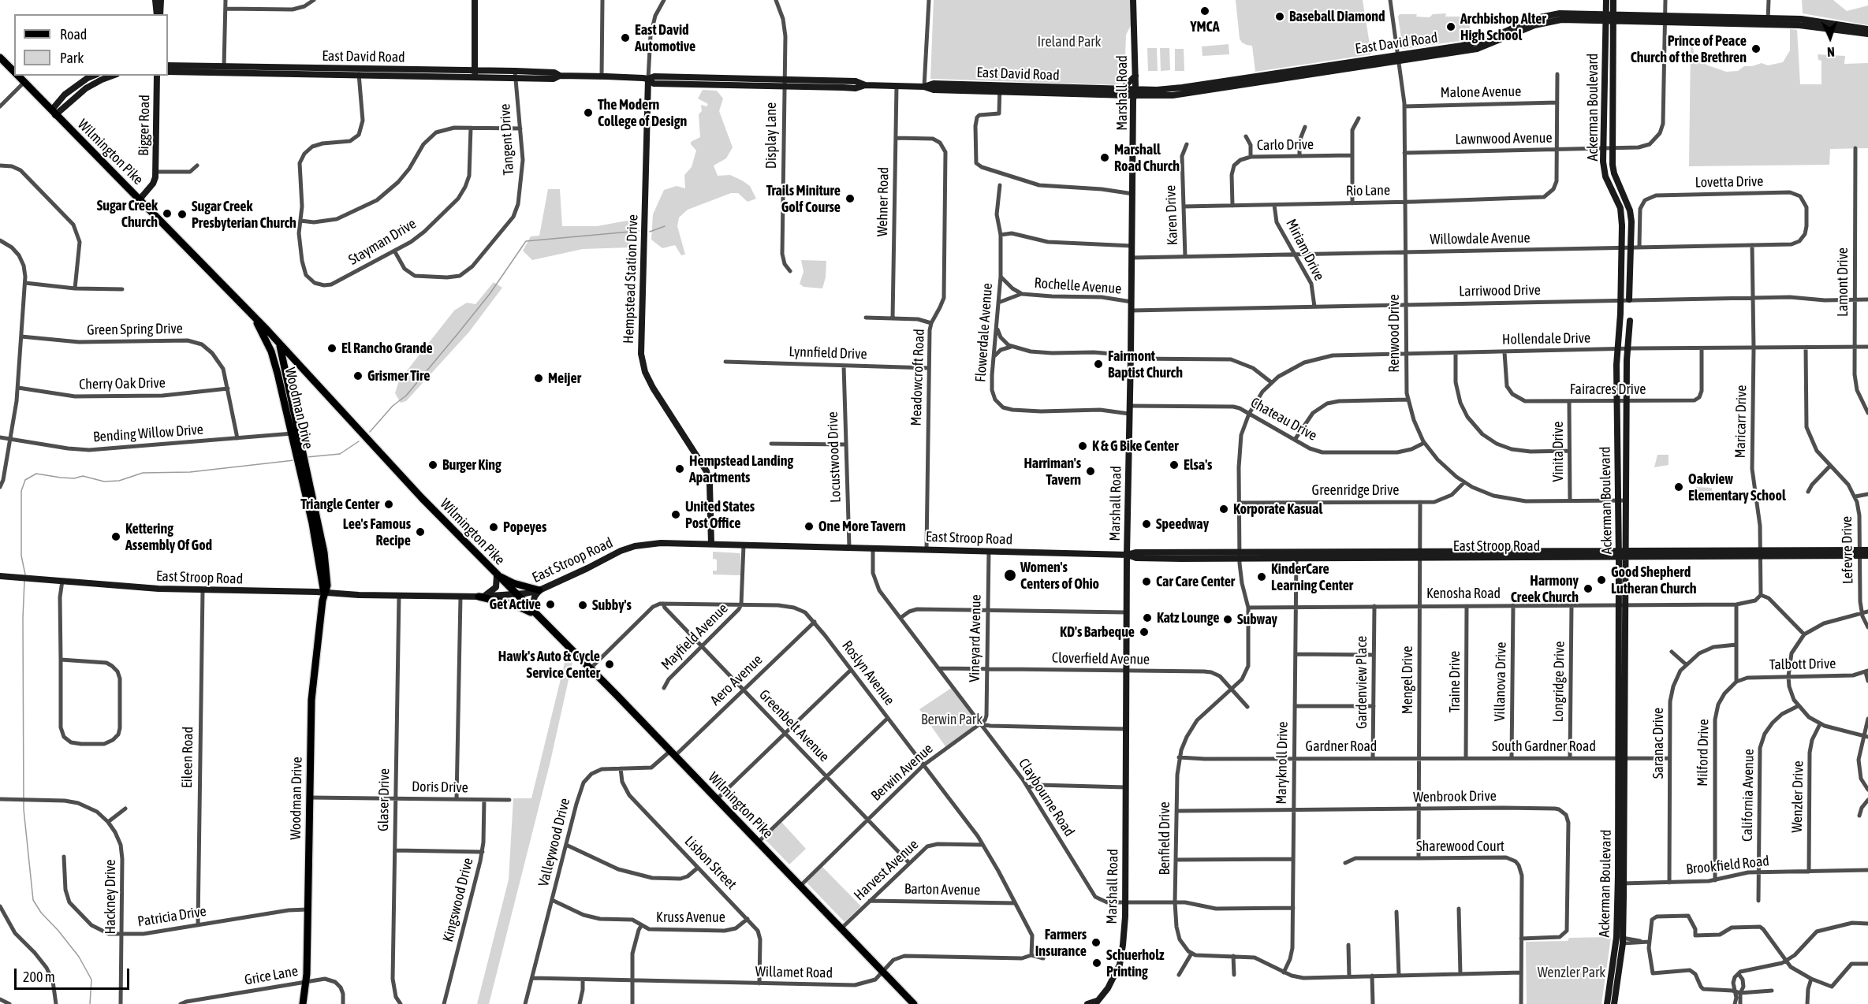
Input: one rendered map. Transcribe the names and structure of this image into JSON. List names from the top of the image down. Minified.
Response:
{"streets":{"main road":["Wilmington Pike","Woodman Drive"],"street":["East David Road","Malone Avenue","Marshall Road","Ackerman Boulevard","Bigger Road","Display Lane","Lawnwood Avenue","Tangent Drive","Carlo Drive","Lovetta Drive","Rio Lane","Wehner Road","Karen Drive","Willowdale Avenue","Stayman Drive","Miriam Drive","Hempstead Station Drive","Lamont Drive","Rochelle Avenue","Larriwood Drive","Green Spring Drive","Flowerdale Avenue","Renwood Drive","Hollendale Drive","Lynnfield Drive","Meadowcroft Road","Cherry Oak Drive","Fairacres Drive","Chateau Drive","Maricarr Drive","Bending Willow Drive","Vinita Drive","Locustwood Drive","Greenridge Drive","East Stroop Road","Lefevre Drive","Kenosha Road","Mayfield Avenue","Vineyard Avenue","Cloverfield Avenue","Talbott Drive","Roslyn Avenue","Aero Avenue","Mengel Drive","Traine Drive","Villanova Drive","Longridge Drive","Gardenview Place","Greenbelt Avenue","Saranac Drive","Gardner Road","South Gardner Road","Milford Drive","Eileen Road","Maryknoll Drive","Berwin Avenue","Doris Drive","California Avenue","Wenbrook Drive","Wenzler Drive","Claybourne Road","Glaser Drive","Benfield Drive","Valleywood Drive","Sharewood Court","Lisbon Street","Brookfield Road","Harvest Avenue","Barton Avenue","Hackney Drive","Kingswood Drive","Patricia Drive","Kruss Avenue","Willamet Road","Grice Lane"]},"crossings":[["East David Road","Marshall Road"],["East David Road","Ackerman Boulevard"],["East David Road","Display Lane"],["East David Road","Lawnwood Avenue"],["East David Road","Tangent Drive"],["East David Road","Wehner Road"],["East David Road","Hempstead Station Drive"],["East David Road","Renwood Drive"],["Malone Avenue","Renwood Drive"],["Marshall Road","Willowdale Avenue"],["Marshall Road","Rochelle Avenue"],["Marshall Road","Larriwood Drive"],["Marshall Road","Flowerdale Avenue"],["Marshall Road","Chateau Drive"],["Marshall Road","East Stroop Road"],["Marshall Road","Cloverfield Avenue"],["Marshall Road","Claybourne Road"],["Ackerman Boulevard","Lawnwood Avenue"],["Ackerman Boulevard","Willowdale Avenue"],["Ackerman Boulevard","Larriwood Drive"],["Ackerman Boulevard","Renwood Drive"],["Ackerman Boulevard","Hollendale Drive"],["Ackerman Boulevard","Fairacres Drive"],["Ackerman Boulevard","East Stroop Road"],["Ackerman Boulevard","Kenosha Road"],["Ackerman Boulevard","South Gardner Road"],["Ackerman Boulevard","Brookfield Road"],["Bigger Road","Wilmington Pike"],["Lawnwood Avenue","Rio Lane"],["Lawnwood Avenue","Renwood Drive"],["Tangent Drive","Stayman Drive"],["Carlo Drive","Rio Lane"],["Wilmington Pike","Woodman Drive"],["Wilmington Pike","East Stroop Road"],["Wilmington Pike","Aero Avenue"],["Wilmington Pike","Berwin Avenue"],["Wilmington Pike","Valleywood Drive"],["Wilmington Pike","Harvest Avenue"],["Wilmington Pike","Willamet Road"],["Lovetta Drive","Willowdale Avenue"],["Rio Lane","Karen Drive"],["Rio Lane","Miriam Drive"],["Rio Lane","Renwood Drive"],["Wehner Road","Meadowcroft Road"],["Karen Drive","Willowdale Avenue"],["Willowdale Avenue","Miriam Drive"],["Willowdale Avenue","Renwood Drive"],["Willowdale Avenue","Maricarr Drive"],["Miriam Drive","Larriwood Drive"],["Hempstead Station Drive","East Stroop Road"],["Lamont Drive","Larriwood Drive"],["Lamont Drive","Hollendale Drive"],["Rochelle Avenue","Flowerdale Avenue"],["Larriwood Drive","Renwood Drive"],["Larriwood Drive","Maricarr Drive"],["Green Spring Drive","Cherry Oak Drive"],["Green Spring Drive","Bending Willow Drive"],["Renwood Drive","Hollendale Drive"],["Renwood Drive","Chateau Drive"],["Renwood Drive","Vinita Drive"],["Renwood Drive","Greenridge Drive"],["Hollendale Drive","Fairacres Drive"],["Hollendale Drive","Chateau Drive"],["Hollendale Drive","Maricarr Drive"],["Hollendale Drive","Lefevre Drive"],["Hollendale Drive","Benfield Drive"],["Lynnfield Drive","Meadowcroft Road"],["Lynnfield Drive","Locustwood Drive"],["Meadowcroft Road","East Stroop Road"],["Fairacres Drive","Vinita Drive"],["Woodman Drive","Bending Willow Drive"],["Woodman Drive","East Stroop Road"],["Woodman Drive","Doris Drive"],["Woodman Drive","Patricia Drive"],["Woodman Drive","Grice Lane"],["Chateau Drive","Benfield Drive"],["Maricarr Drive","East Stroop Road"],["Maricarr Drive","Kenosha Road"],["Locustwood Drive","East Stroop Road"],["Greenridge Drive","Mengel Drive"],["Greenridge Drive","Benfield Drive"],["East Stroop Road","Lefevre Drive"],["East Stroop Road","Mayfield Avenue"],["East Stroop Road","Vineyard Avenue"],["East Stroop Road","Mengel Drive"],["East Stroop Road","Eileen Road"],["East Stroop Road","Maryknoll Drive"],["East Stroop Road","Claybourne Road"],["East Stroop Road","Glaser Drive"],["East Stroop Road","Benfield Drive"],["Kenosha Road","Mengel Drive"],["Kenosha Road","Traine Drive"],["Kenosha Road","Villanova Drive"],["Kenosha Road","Longridge Drive"],["Kenosha Road","Gardenview Place"],["Kenosha Road","Maryknoll Drive"],["Kenosha Road","Benfield Drive"],["Mayfield Avenue","Roslyn Avenue"],["Mayfield Avenue","Greenbelt Avenue"],["Vineyard Avenue","Cloverfield Avenue"],["Vineyard Avenue","Berwin Avenue"],["Vineyard Avenue","Claybourne Road"],["Cloverfield Avenue","Claybourne Road"],["Cloverfield Avenue","Benfield Drive"],["Talbott Drive","Milford Drive"],["Roslyn Avenue","Aero Avenue"],["Roslyn Avenue","Greenbelt Avenue"],["Roslyn Avenue","Berwin Avenue"],["Roslyn Avenue","Harvest Avenue"],["Roslyn Avenue","Barton Avenue"],["Roslyn Avenue","Willamet Road"],["Aero Avenue","Greenbelt Avenue"],["Aero Avenue","Valleywood Drive"],["Mengel Drive","Gardner Road"],["Mengel Drive","South Gardner Road"],["Mengel Drive","Wenbrook Drive"],["Mengel Drive","Sharewood Court"],["Traine Drive","South Gardner Road"],["Villanova Drive","South Gardner Road"],["Longridge Drive","South Gardner Road"],["Gardenview Place","Gardner Road"],["Greenbelt Avenue","Berwin Avenue"],["Greenbelt Avenue","Harvest Avenue"],["Saranac Drive","South Gardner Road"],["Saranac Drive","Brookfield Road"],["Gardner Road","South Gardner Road"],["Gardner Road","Maryknoll Drive"],["Gardner Road","Benfield Drive"],["Milford Drive","Brookfield Road"],["Eileen Road","Patricia Drive"],["Maryknoll Drive","Wenbrook Drive"],["Maryknoll Drive","Claybourne Road"],["Berwin Avenue","Claybourne Road"],["Doris Drive","Glaser Drive"],["Doris Drive","Kingswood Drive"],["California Avenue","Brookfield Road"],["Wenbrook Drive","Benfield Drive"],["Wenbrook Drive","Sharewood Court"],["Wenzler Drive","Brookfield Road"],["Claybourne Road","Benfield Drive"],["Valleywood Drive","Lisbon Street"],["Valleywood Drive","Kruss Avenue"],["Valleywood Drive","Willamet Road"],["Lisbon Street","Kruss Avenue"],["Lisbon Street","Willamet Road"],["Harvest Avenue","Barton Avenue"],["Hackney Drive","Patricia Drive"]],"parks":["Ireland Park","Berwin Park","Wenzler Park"],"places":["YMCA","Baseball Diamond","Archbishop Alter High School","East David Automotive","Prince of Peace Church of the Brethren","The Modern College of Design","Marshall Road Church","Trails Miniture Golf Course","Sugar Creek Church","Sugar Creek Presbyterian Church","El Rancho Grande","Fairmont Baptist Church","Grismer Tire","Meijer","K & G Bike Center","Burger King","Elsa's","Hempstead Landing Apartments","Harriman's Tavern","Oakview Elementary School","Triangle Center","Korporate Kasual","United States Post Office","Speedway","One More Tavern","Popeyes","Lee's Famous Recipe","Kettering Assembly Of God","Women's Centers of Ohio","KinderCare Learning Center","Good Shepherd Lutheran Church","Car Care Center","Harmony Creek Church","Get Active","Subby's","Katz Lounge","Subway","KD's Barbeque","Hawk's Auto & Cycle Service Center","Farmers Insurance","Schuerholz Printing"],"legend":["Road","Park"],"scale_bar":"200 m","north":"bottom"}
